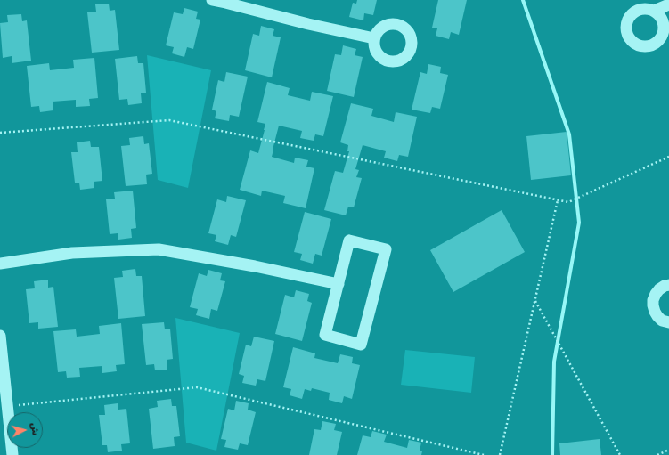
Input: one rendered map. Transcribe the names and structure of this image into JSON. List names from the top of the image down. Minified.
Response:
{"north":"right"}
